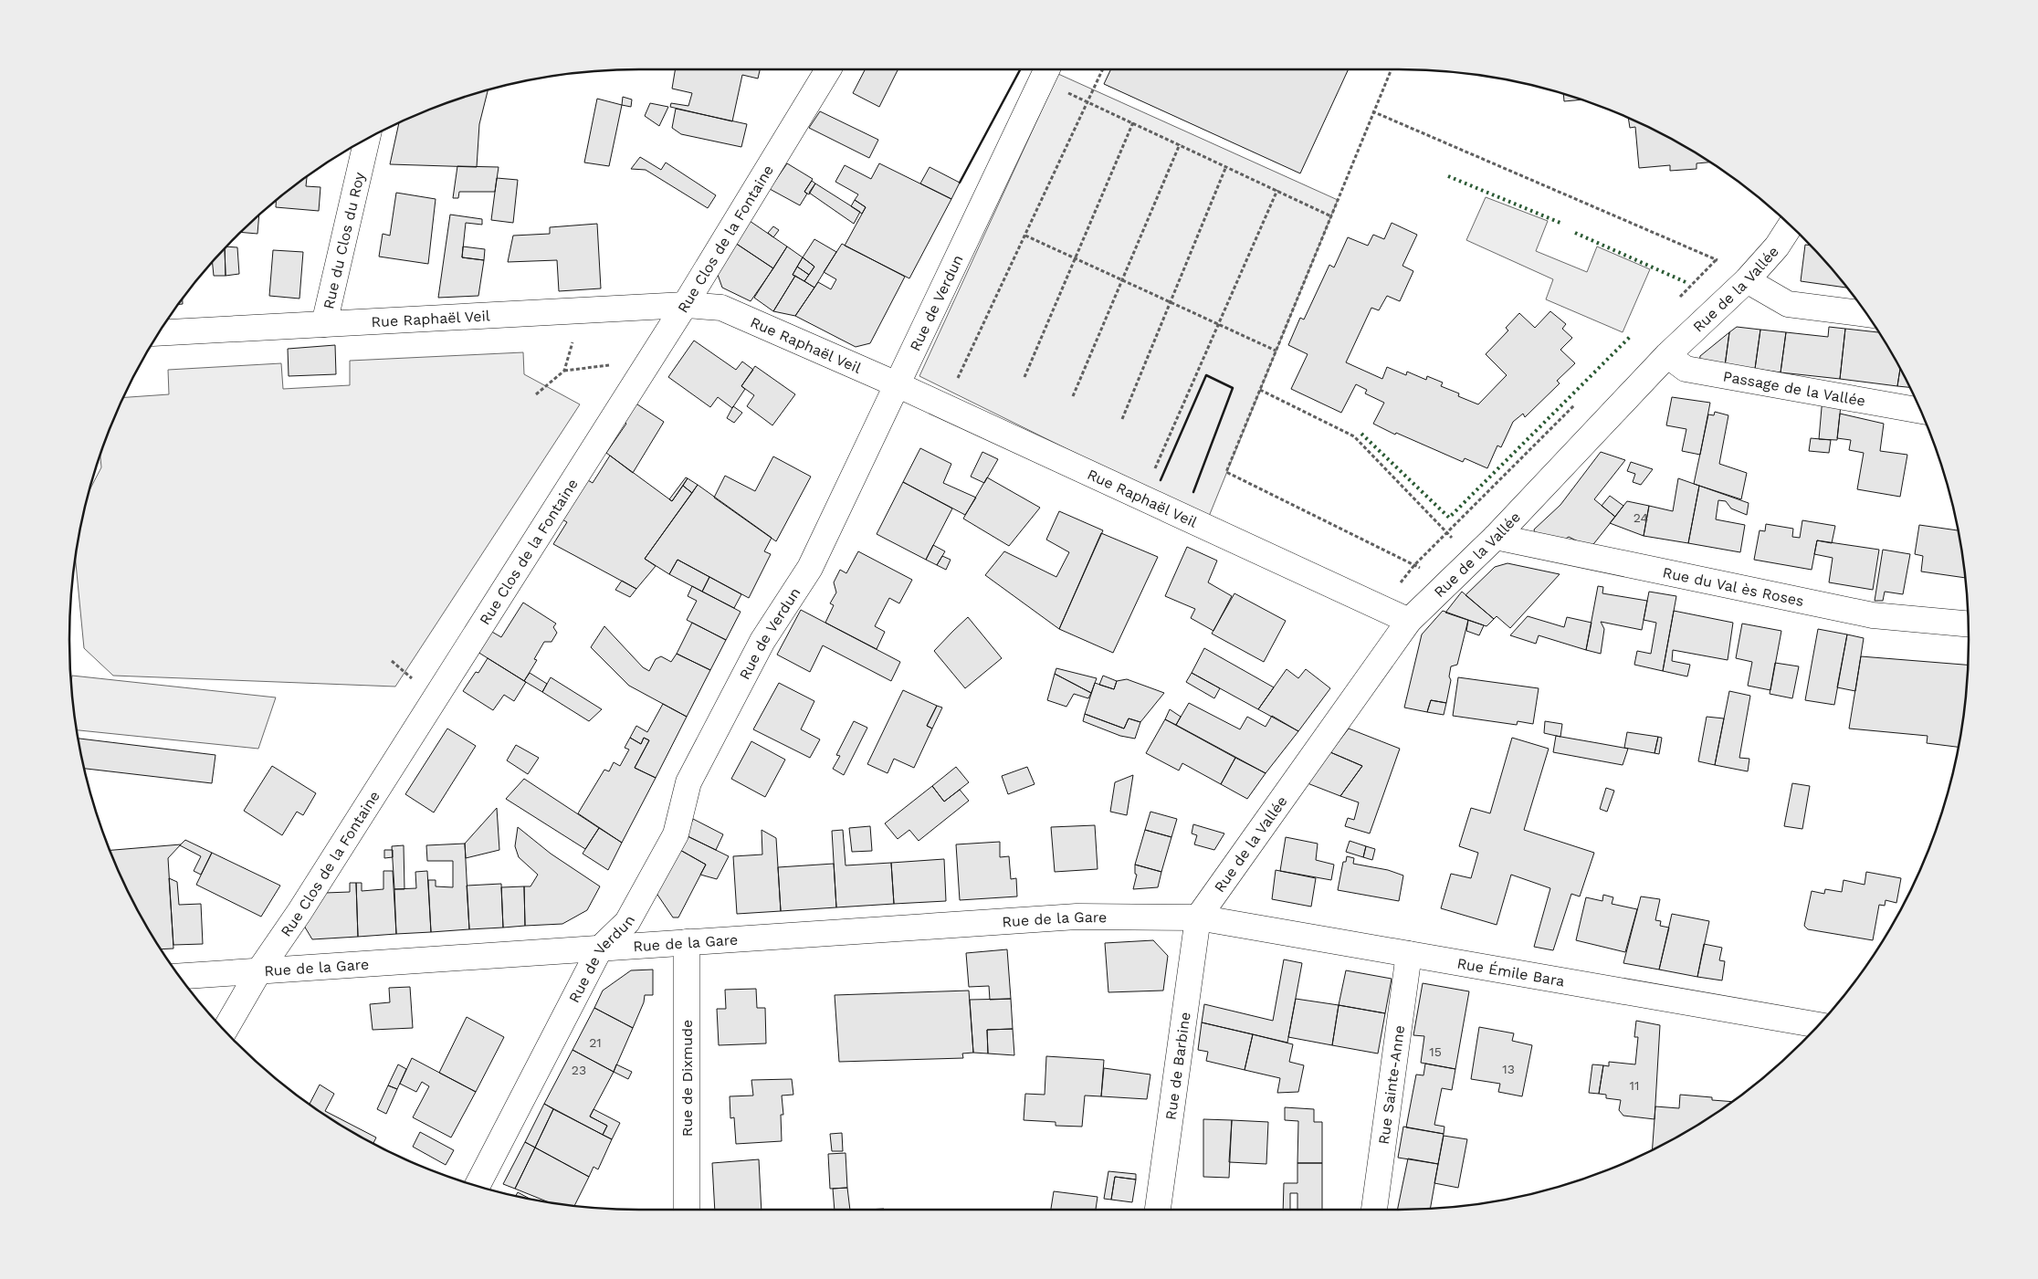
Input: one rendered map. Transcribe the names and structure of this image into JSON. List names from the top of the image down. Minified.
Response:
{"streets":{"street":["Rue Clos de la Fontaine","Rue du Clos du Roy","Rue de la Vallée","Rue de Verdun","Rue Raphaël Veil","Passage de la Vallée","Rue du Val ès Roses","Rue de la Gare","Rue Émile Bara","Rue de Barbine","Rue de Dixmude","Rue Sainte-Anne"]},"crossings":[["Rue Clos de la Fontaine","Rue Raphaël Veil"],["Rue Clos de la Fontaine","Rue de la Gare"],["Rue du Clos du Roy","Rue Raphaël Veil"],["Rue de la Vallée","Rue Raphaël Veil"],["Rue de la Vallée","Passage de la Vallée"],["Rue de la Vallée","Rue du Val ès Roses"],["Rue de la Vallée","Rue de la Gare"],["Rue de la Vallée","Rue Émile Bara"],["Rue de la Vallée","Rue de Barbine"],["Rue de Verdun","Rue Raphaël Veil"],["Rue de Verdun","Rue de la Gare"],["Rue de la Gare","Rue Émile Bara"],["Rue de la Gare","Rue de Barbine"],["Rue de la Gare","Rue de Dixmude"],["Rue Émile Bara","Rue de Barbine"],["Rue Émile Bara","Rue Sainte-Anne"]],"house_numbers":["24","21","15","13","23","11"]}
